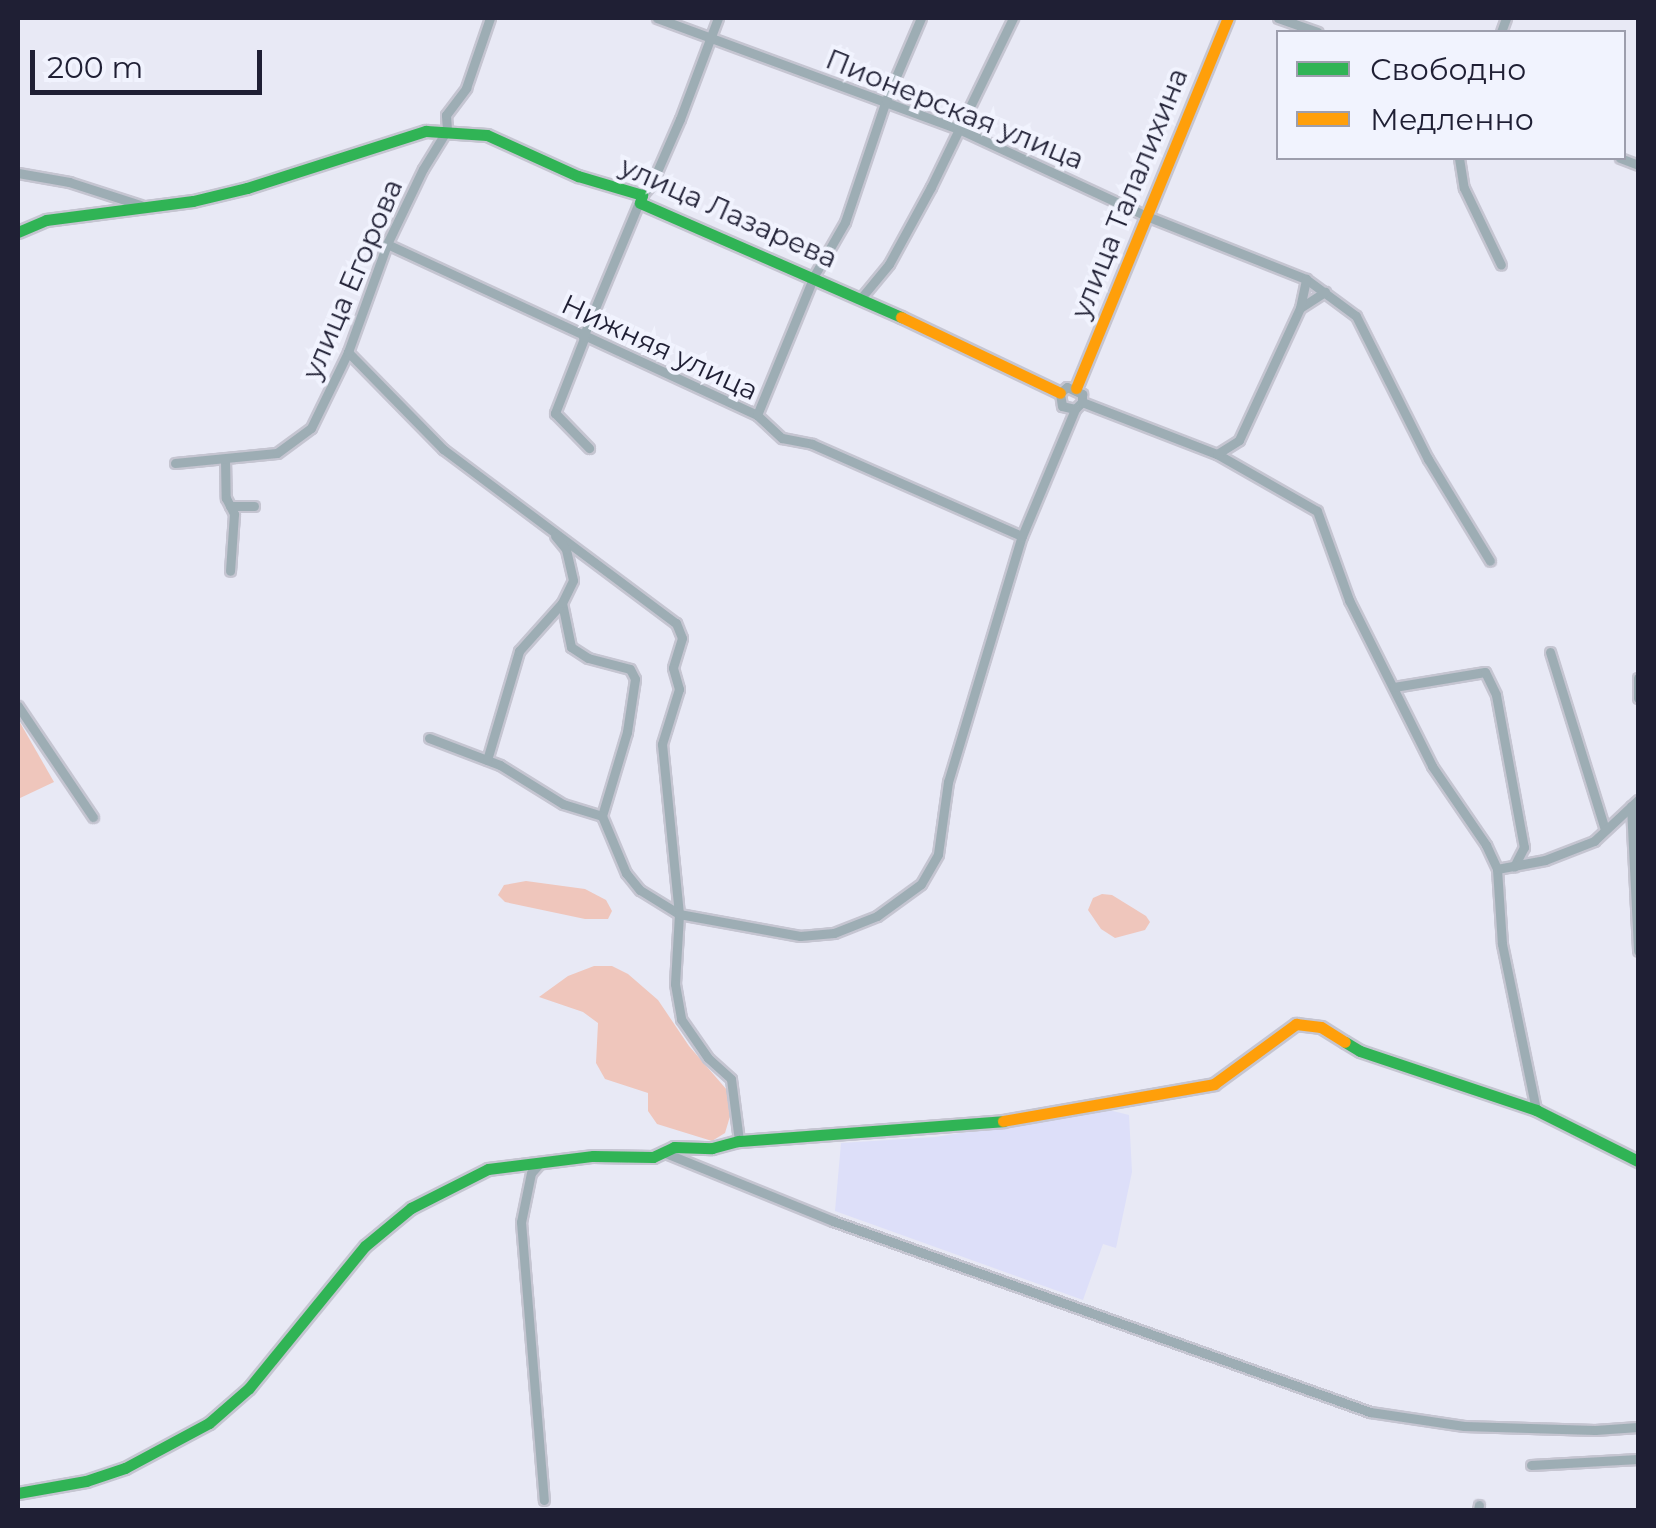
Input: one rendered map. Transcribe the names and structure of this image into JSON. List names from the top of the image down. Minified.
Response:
{"streets":{"street":["Пионерская улица","улица Талалихина","улица Лазарева","улица Егорова","Нижняя улица"]},"crossings":[["Пионерская улица","улица Талалихина"],["улица Лазарева","улица Егорова"],["улица Егорова","Нижняя улица"]],"legend":["Свободно","Медленно"],"scale_bar":"200 m"}
